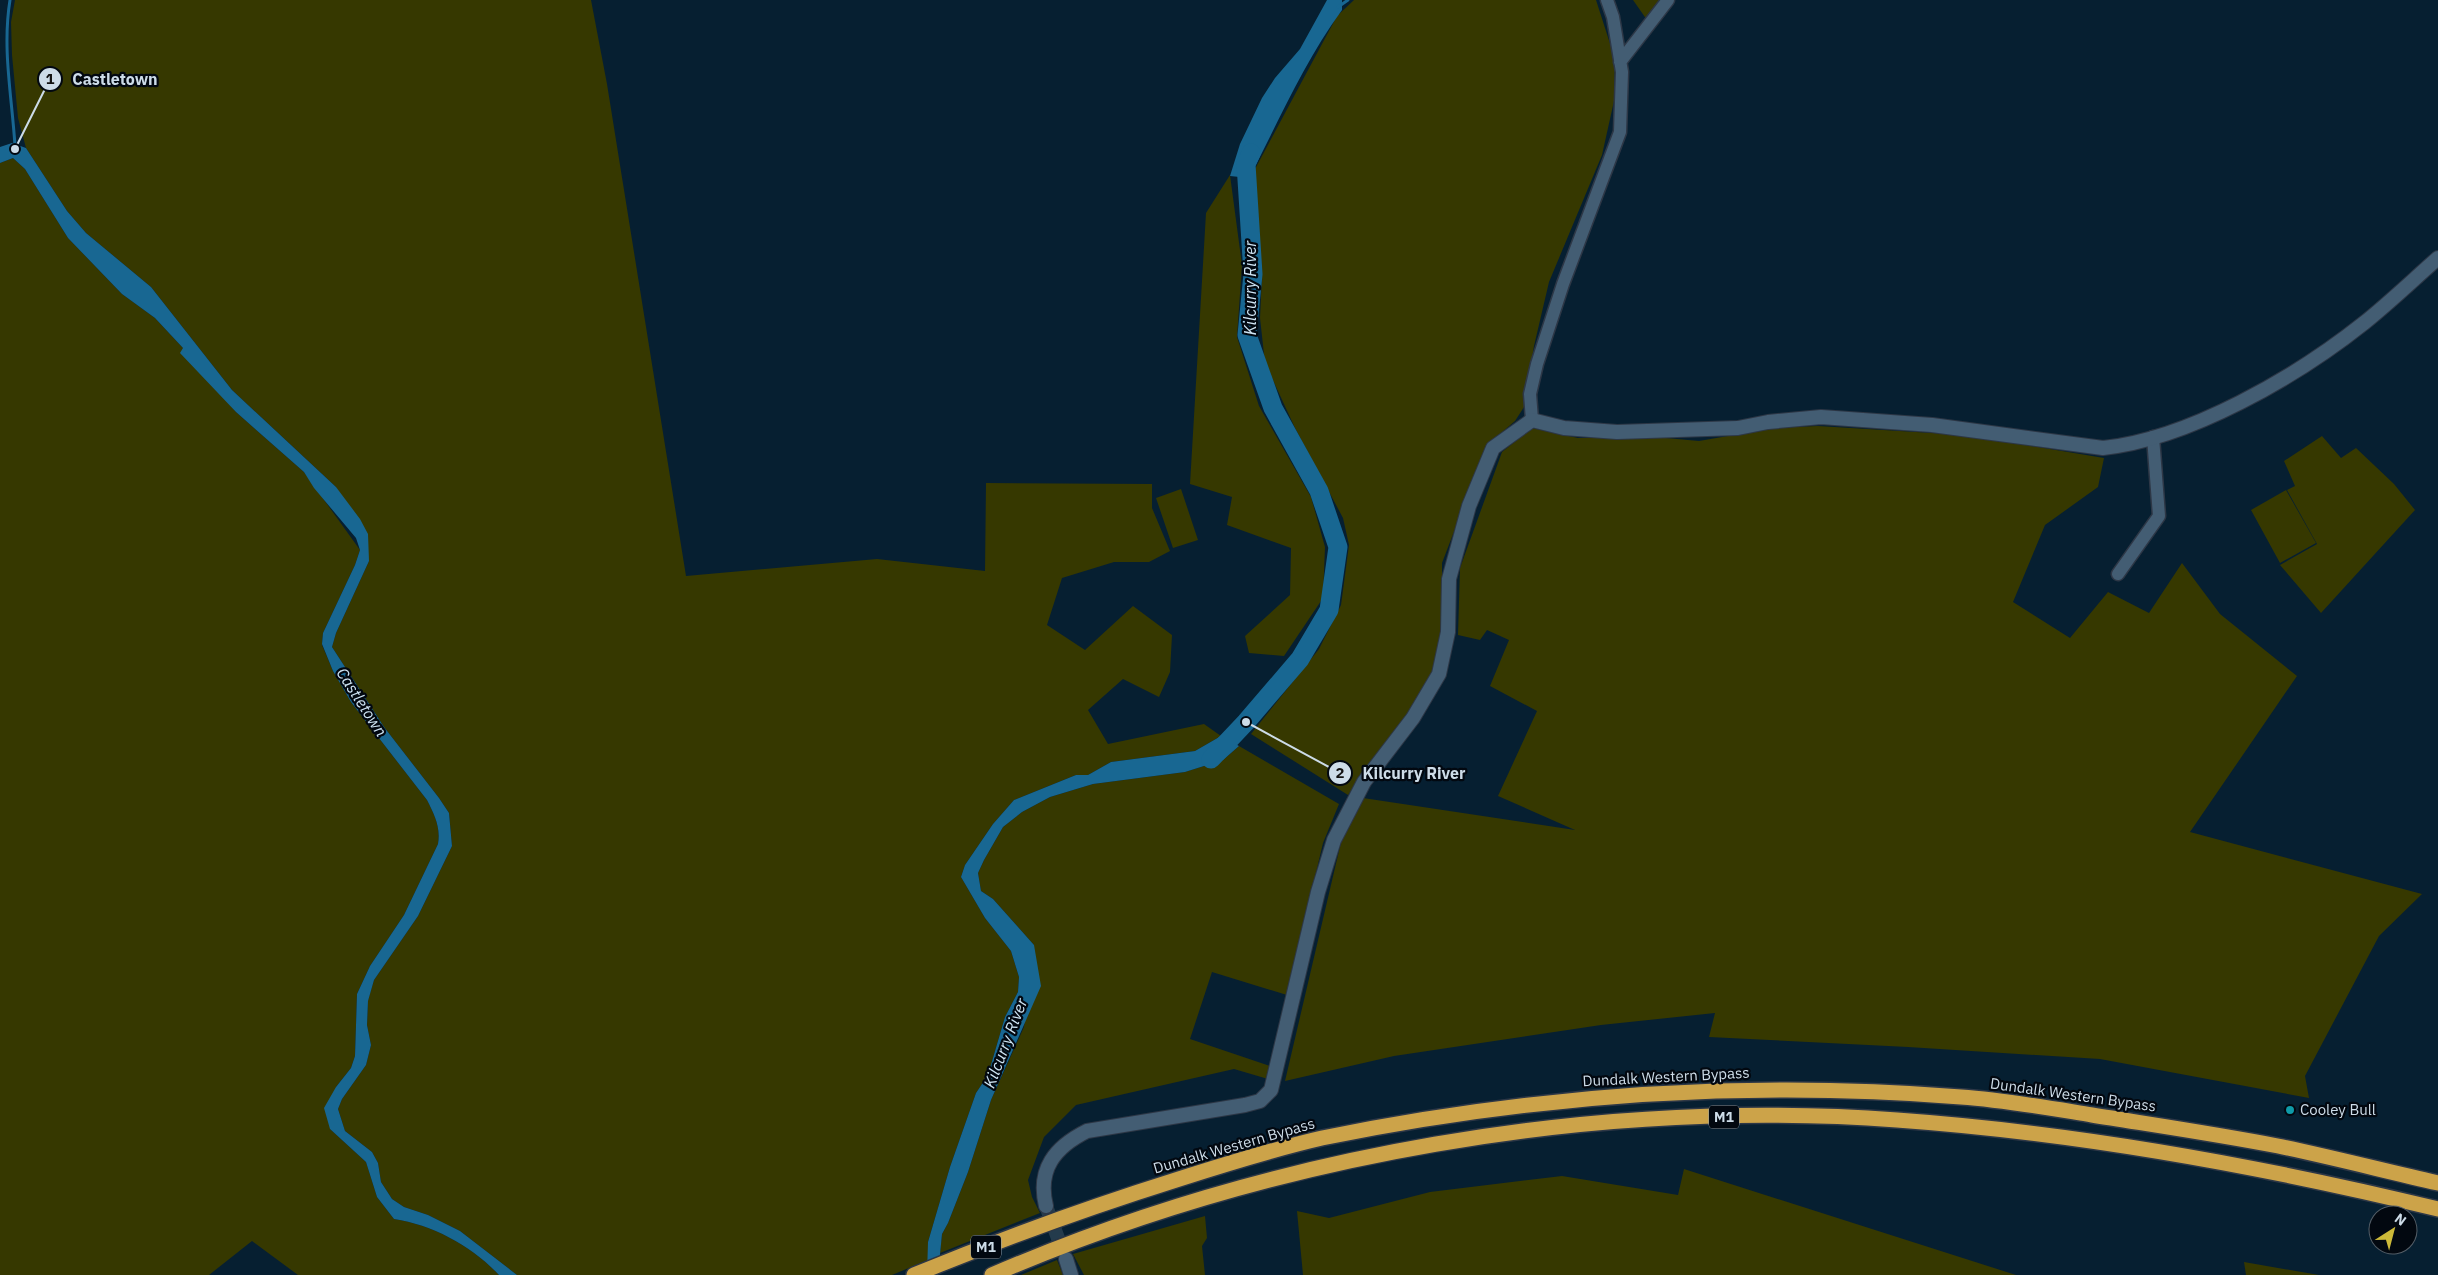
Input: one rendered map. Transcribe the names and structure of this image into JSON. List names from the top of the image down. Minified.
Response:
{"streets":{"highway":["Dundalk Western Bypass","M1"]},"water":["Kilcurry River","Castletown"],"places":["Castletown","Kilcurry River","Cooley Bull"],"north":"top right"}
